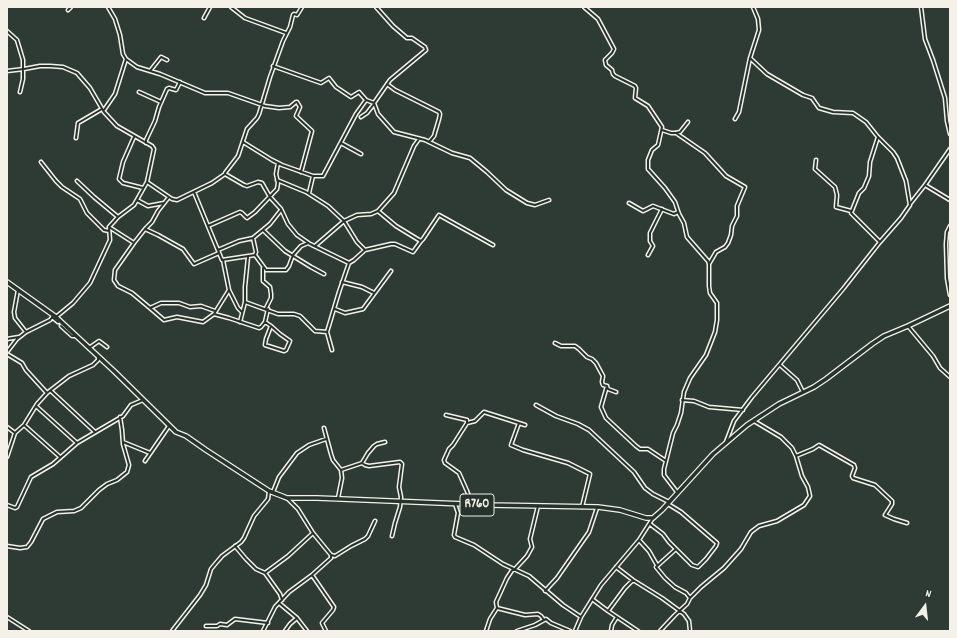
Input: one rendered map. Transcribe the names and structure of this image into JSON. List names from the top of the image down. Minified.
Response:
{"streets":{"main road":["R760"]},"north":"top"}
